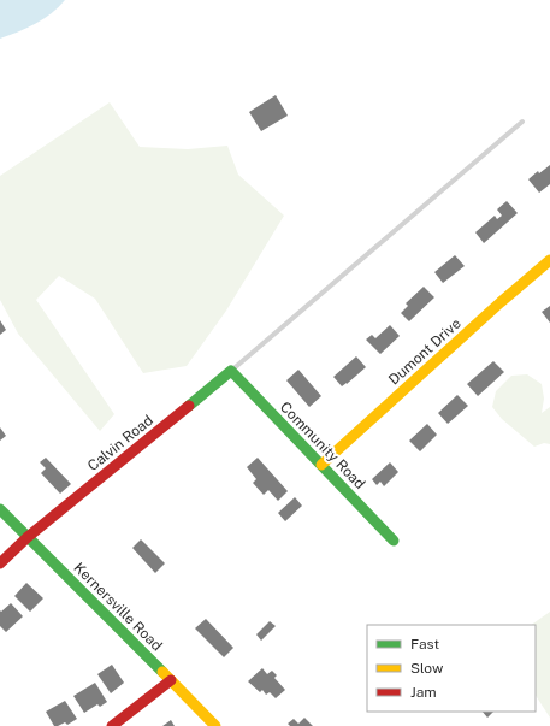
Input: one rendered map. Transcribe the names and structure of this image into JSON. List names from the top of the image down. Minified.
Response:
{"streets":{"street":["Dumont Drive","Calvin Road","Community Road","Kernersville Road"]},"crossings":[["Dumont Drive","Community Road"],["Calvin Road","Community Road"],["Calvin Road","Kernersville Road"]],"legend":["Fast","Slow","Jam"]}
